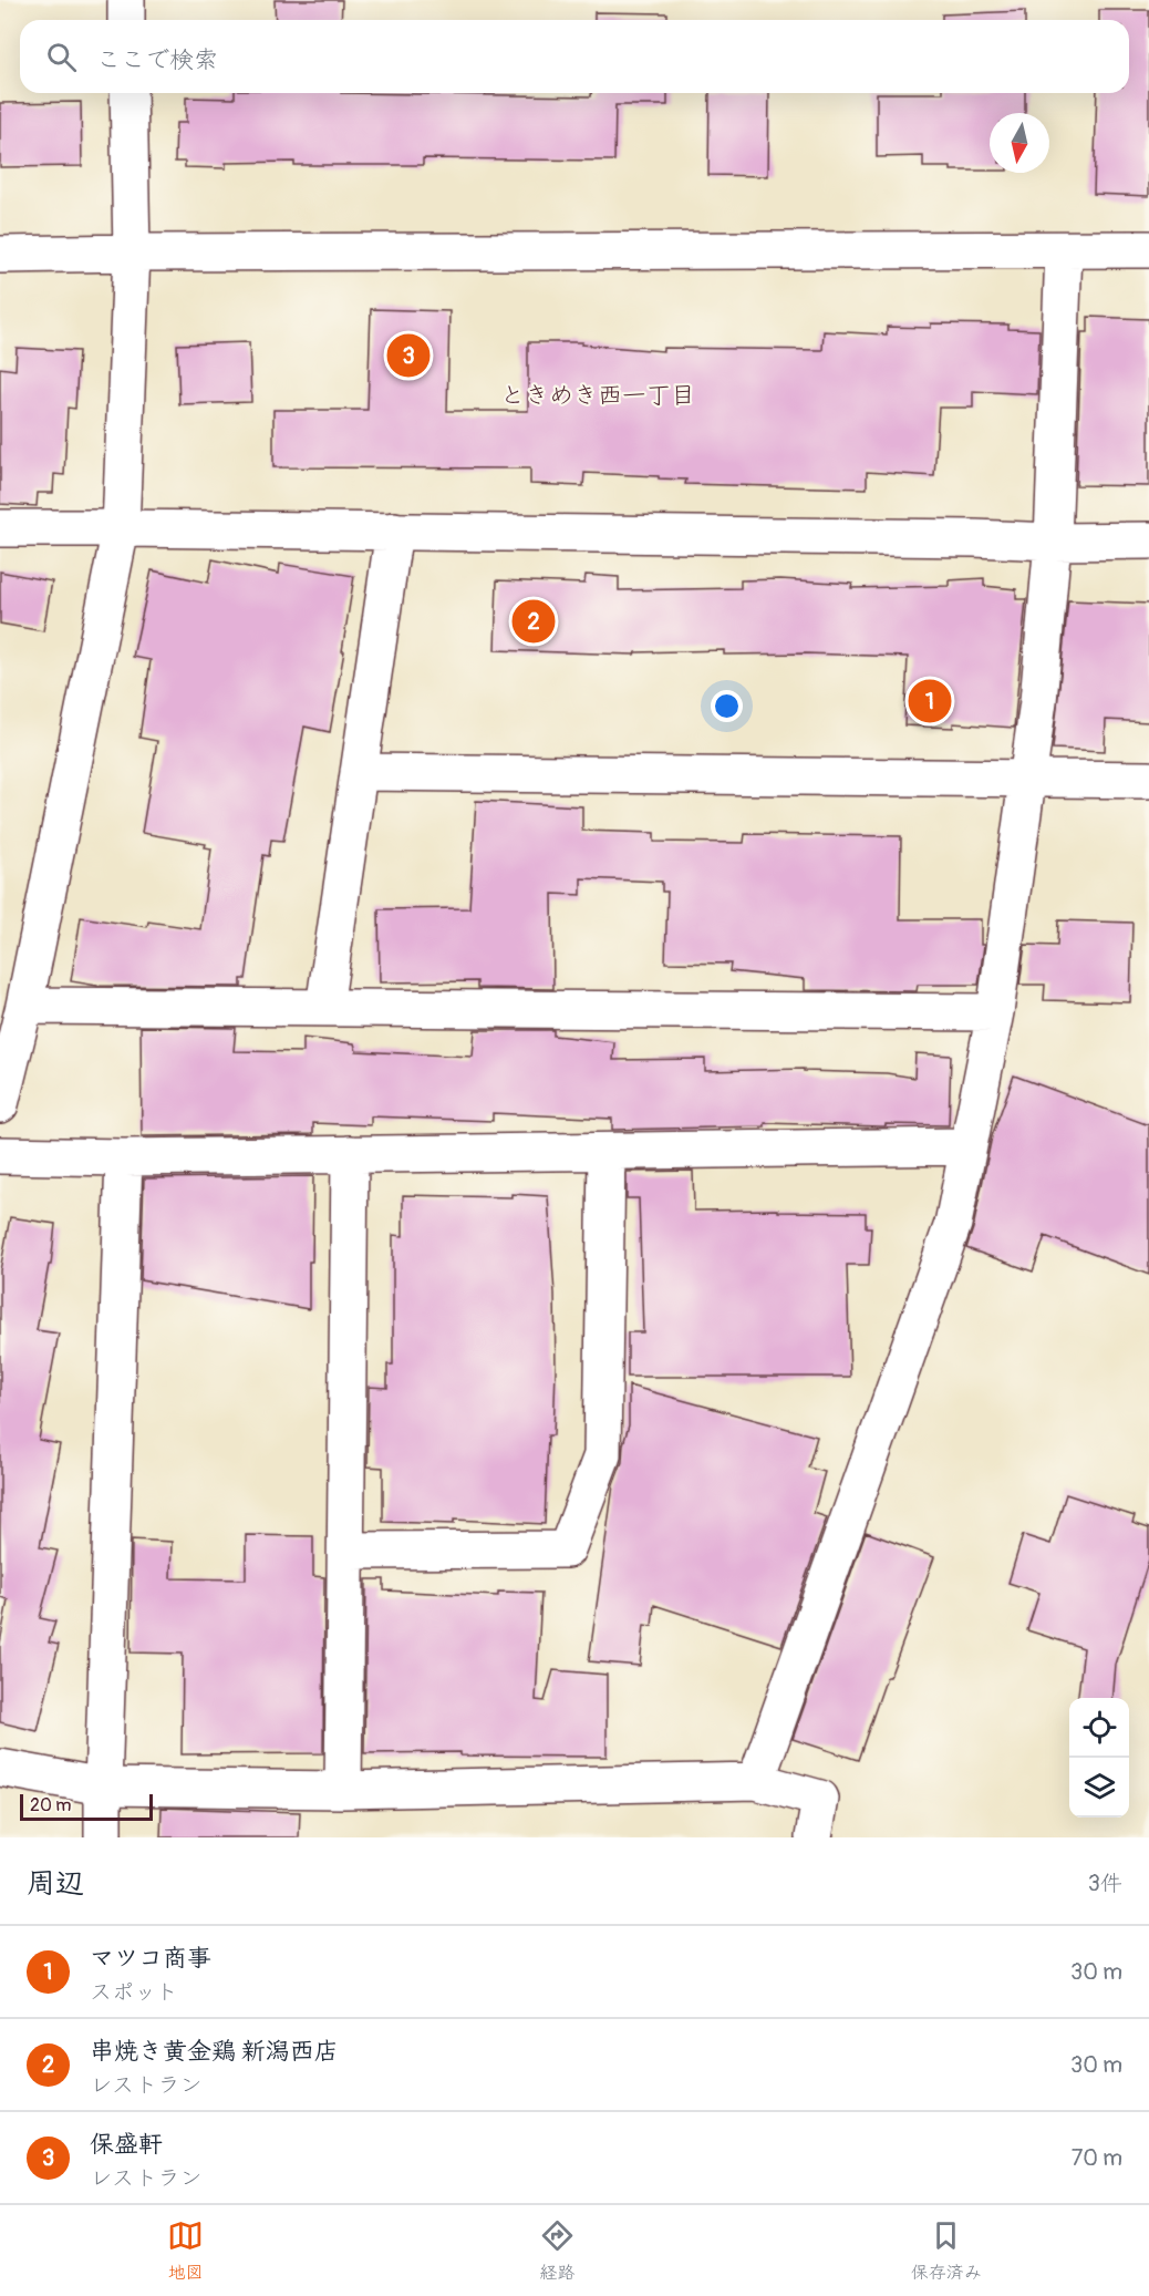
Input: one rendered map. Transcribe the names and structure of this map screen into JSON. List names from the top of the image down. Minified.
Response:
{"districts":["ときめき西一丁目"],"scale_bar":"20 m","north":"bottom","page":{"search":"ここで検索","pins":["3","2","1"],"scale":"20 m","heading":["周辺","3件"],"list":[{"mark":"1","name":"マツコ商事","note":"スポット","value":"30 m"},{"mark":"2","name":"串焼き黄金鶏 新潟西店","note":"レストラン","value":"30 m"},{"mark":"3","name":"保盛軒","note":"レストラン","value":"70 m"}],"nav":["地図","経路","保存済み"]}}
